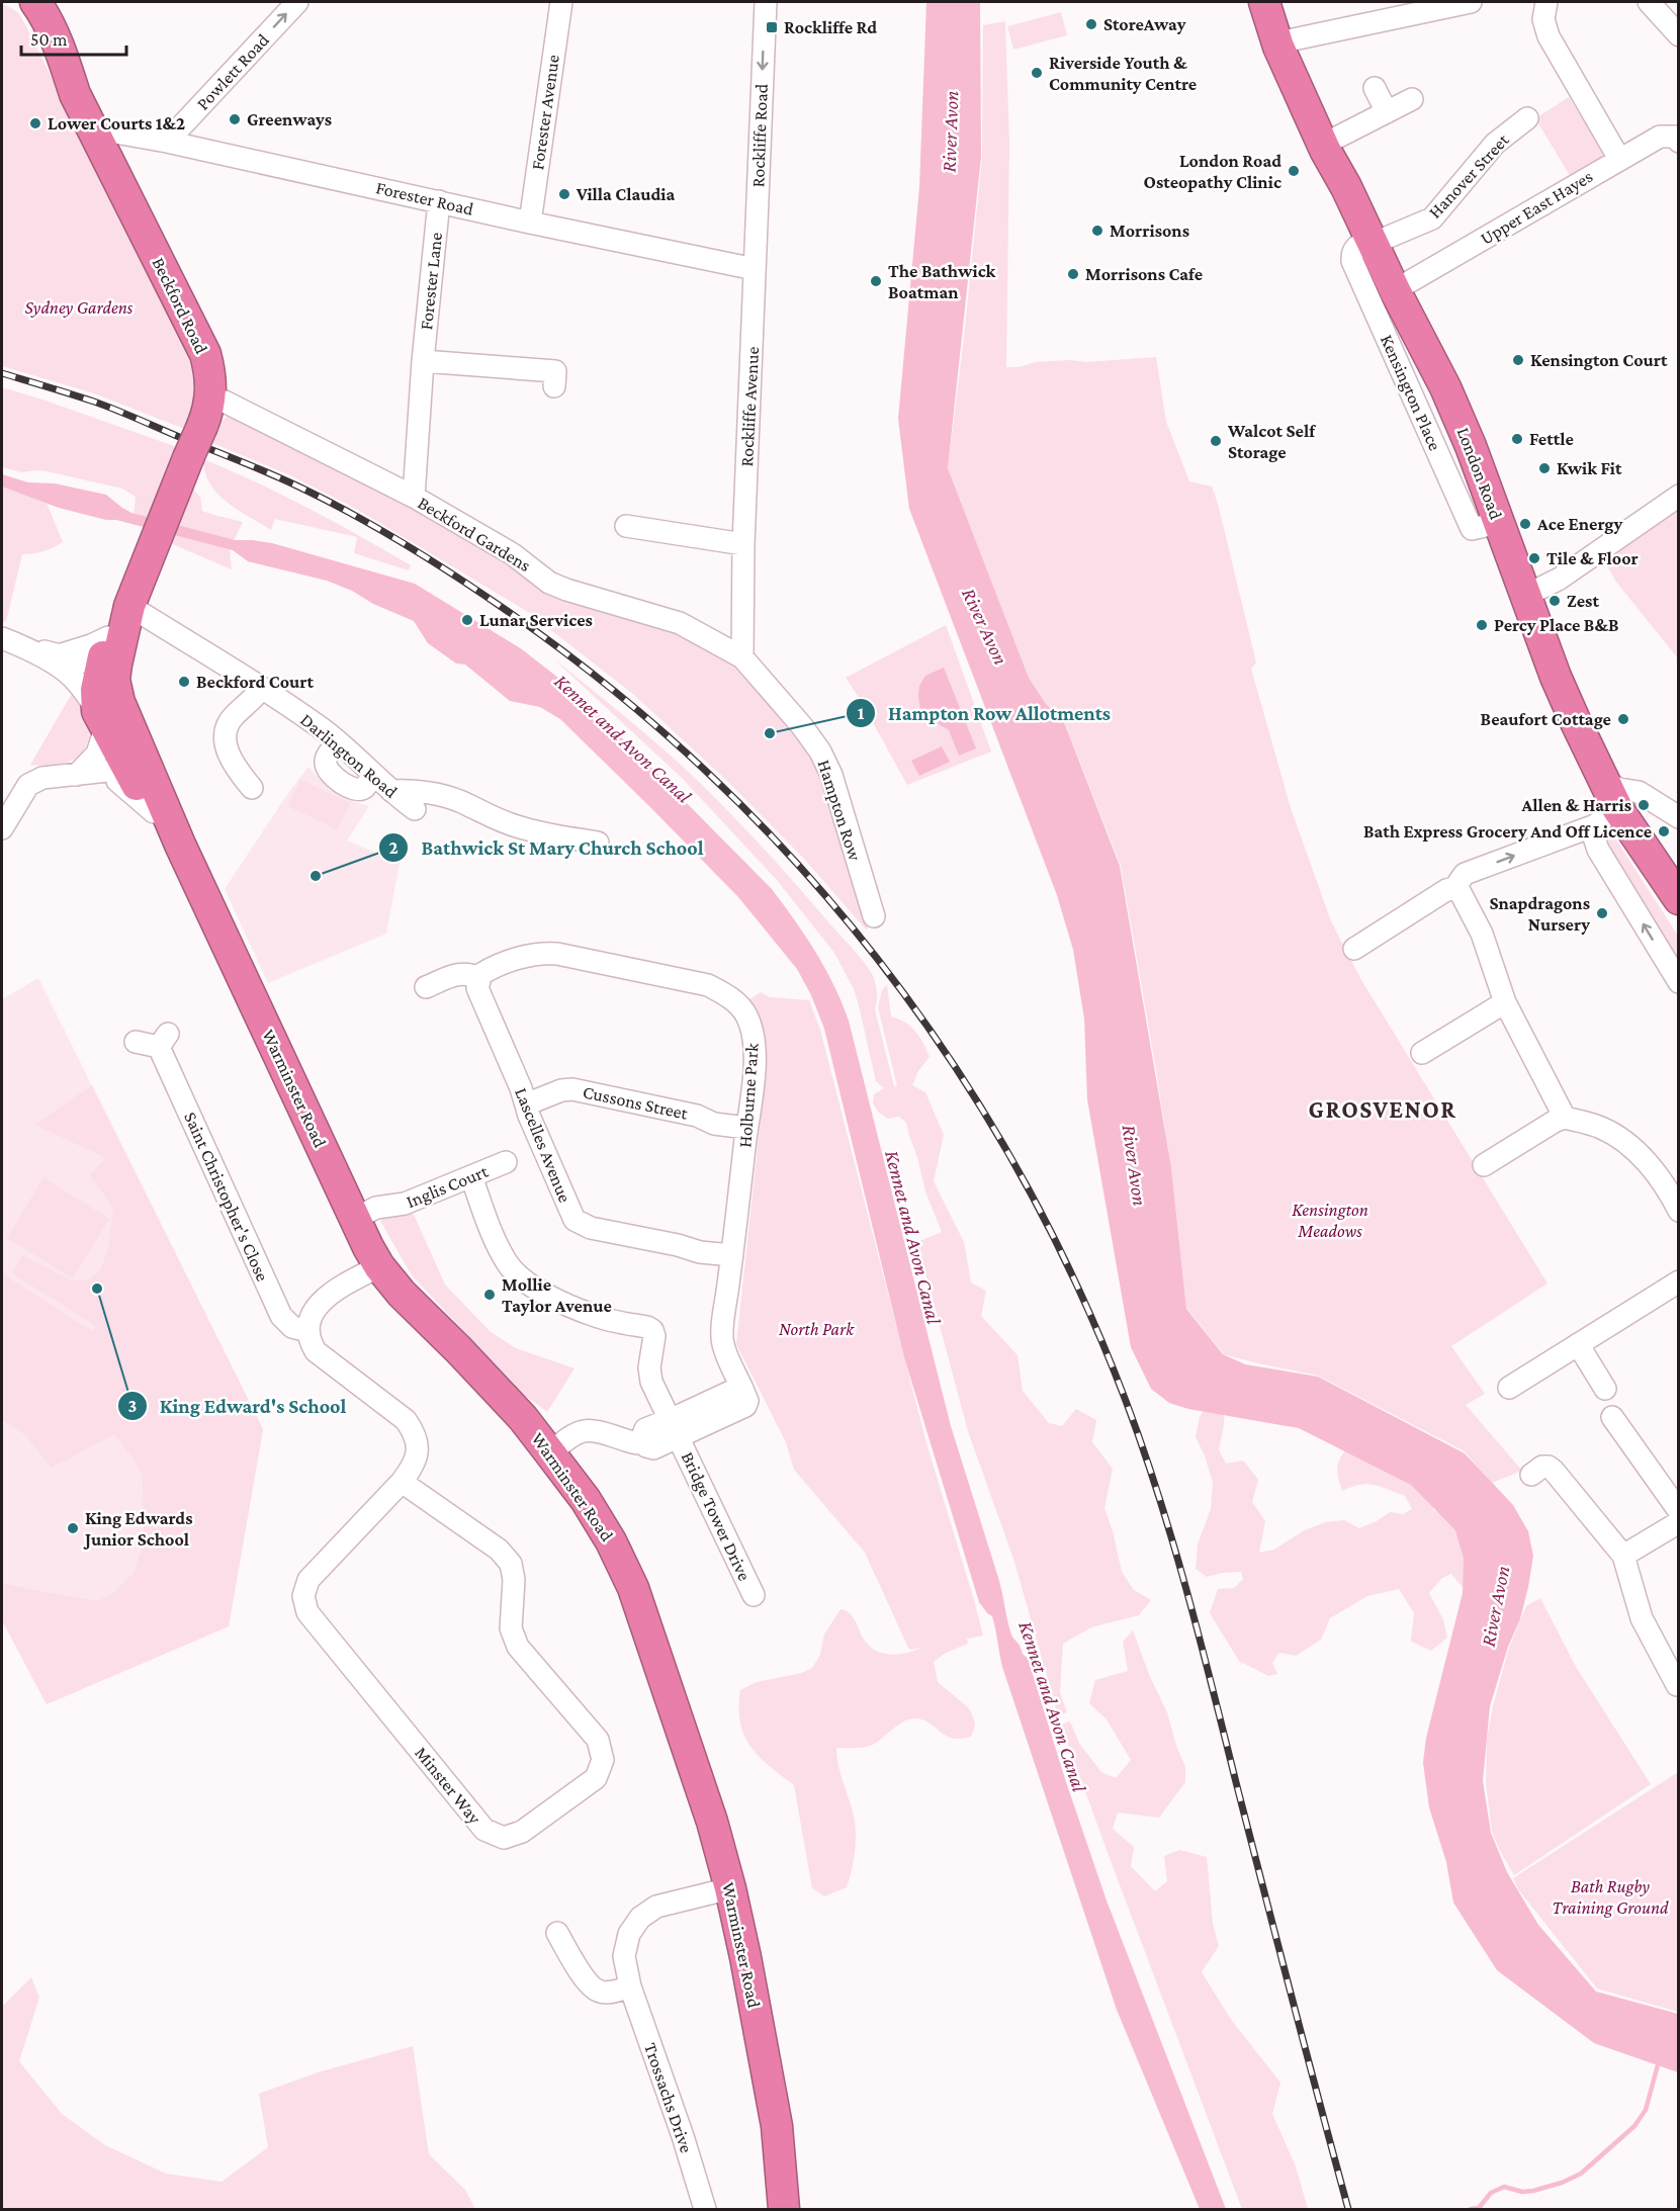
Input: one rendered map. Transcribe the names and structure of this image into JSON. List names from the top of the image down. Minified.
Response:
{"streets":{"highway":["Beckford Road","London Road","Warminster Road"],"street":["Powlett Road","Forester Avenue","Rockliffe Road","Hanover Street","Forester Road","Upper East Hayes","Forester Lane","Kensington Place","Rockliffe Avenue","Beckford Gardens","Darlington Road","Hampton Row","Holburne Park","Cussons Street","Lascelles Avenue","Inglis Court","Saint Christopher's Close","Bridge Tower Drive","Minster Way","Trossachs Drive"]},"crossings":[["Powlett Road","Forester Road"],["Forester Avenue","Forester Road"],["Rockliffe Road","Forester Road"],["Rockliffe Road","Rockliffe Avenue"],["Hanover Street","Kensington Place"],["Hanover Street","London Road"],["Forester Road","Forester Lane"],["Forester Road","Beckford Road"],["Forester Road","Rockliffe Avenue"],["Upper East Hayes","London Road"],["Forester Lane","Beckford Gardens"],["Beckford Road","Beckford Gardens"],["Beckford Road","Darlington Road"],["Beckford Road","Warminster Road"],["Kensington Place","London Road"],["Rockliffe Avenue","Beckford Gardens"],["Rockliffe Avenue","Hampton Row"],["Beckford Gardens","Hampton Row"],["Warminster Road","Inglis Court"],["Warminster Road","Trossachs Drive"],["Holburne Park","Cussons Street"],["Holburne Park","Lascelles Avenue"],["Holburne Park","Bridge Tower Drive"],["Cussons Street","Lascelles Avenue"],["Saint Christopher's Close","Minster Way"]],"one_way":["Powlett Road","Rockliffe Road"],"districts":["GROSVENOR"],"water":["River Avon","Kennet and Avon Canal"],"parks":["Sydney Gardens","Kensington Meadows","North Park","Bath Rugby Training Ground"],"places":{"other":["StoreAway","Riverside Youth & Community Centre","Greenways","Lower Courts 1&2","London Road Osteopathy Clinic","Villa Claudia","Morrisons","Morrisons Cafe","The Bathwick Boatman","Kensington Court","Fettle","Walcot Self Storage","Kwik Fit","Ace Energy","Tile & Floor","Zest","Lunar Services","Percy Place B&B","Beckford Court","Beaufort Cottage","Hampton Row Allotments","Allen & Harris","Bath Express Grocery And Off Licence","Bathwick St Mary Church School","Snapdragons Nursery","King Edward's School","Mollie Taylor Avenue","King Edwards Junior School"],"transit":["Rockliffe Rd"]},"scale_bar":"50 m"}
